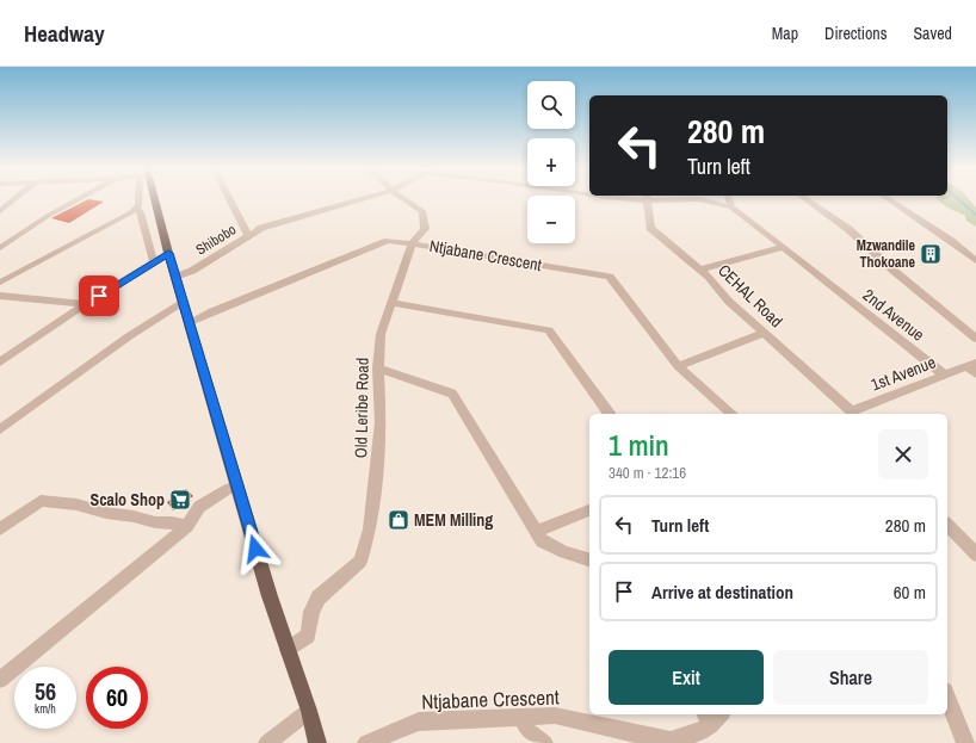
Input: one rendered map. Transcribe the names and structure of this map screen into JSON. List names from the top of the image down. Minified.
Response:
{"streets":{"street":["Shibobo","Ntjabane Crescent","CEHAL Road","2nd Avenue","1st Avenue","Old Leribe Road"]},"crossings":[["Ntjabane Crescent","Old Leribe Road"],["CEHAL Road","1st Avenue"],["2nd Avenue","1st Avenue"]],"places":{"building":["Mzwandile Thokoane"],"supermarket":["Scalo Shop"],"shop":["MEM Milling"]},"page":{"header":"Headway","nav":["Map","Directions","Saved"],"map_buttons":["+","−"],"turn":["280 m","Turn left"],"heading":["1 min","340 m · 12:16"],"list":[{"name":"Turn left","value":"280 m"},{"name":"Arrive at destination","value":"60 m"}],"buttons":["Exit","Share"],"speed":"56 km/h","limit":"60"}}
